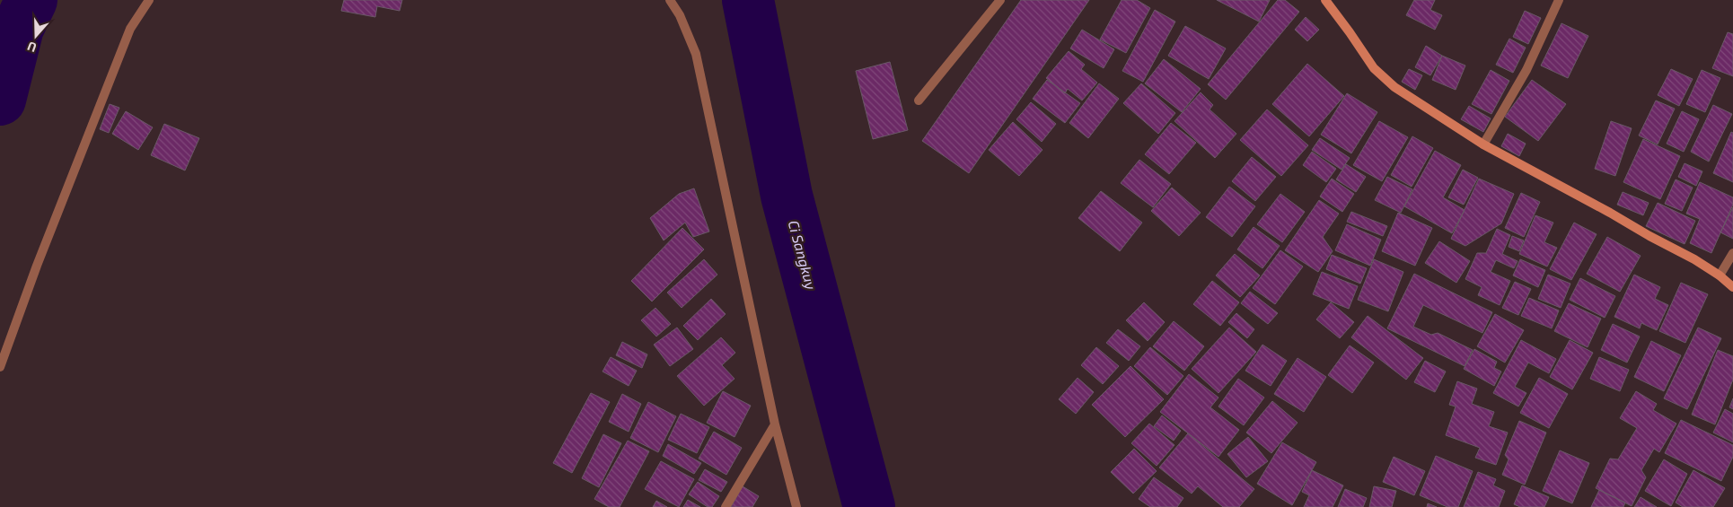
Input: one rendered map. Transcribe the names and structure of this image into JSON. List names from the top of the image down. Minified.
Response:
{"water":["Ci Sangkuy"],"north":"bottom"}
